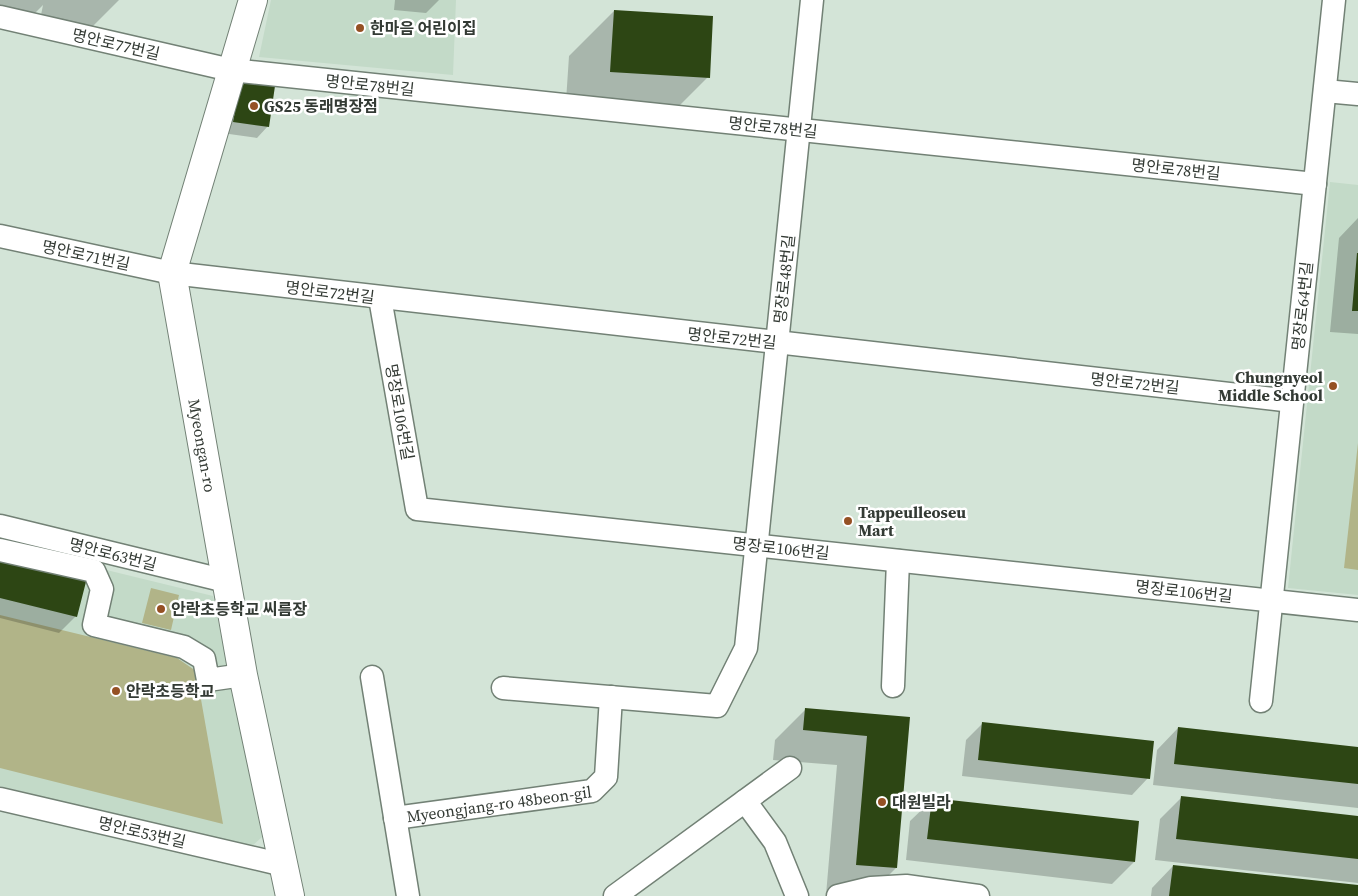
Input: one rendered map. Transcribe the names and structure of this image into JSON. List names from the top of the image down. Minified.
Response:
{"streets":{"main road":["Myeongan-ro"],"street":["명안로77번길","명안로78번길","명안로71번길","명장로48번길","명안로72번길","명장로64번길","명장로106번길","명안로63번길","Myeongjang-ro 48beon-gil","명안로53번길"]},"crossings":[["명안로77번길","명안로78번길"],["명안로77번길","Myeongan-ro"],["명안로78번길","명장로48번길"],["명안로78번길","명장로64번길"],["명안로78번길","Myeongan-ro"],["명안로71번길","명안로72번길"],["명안로71번길","Myeongan-ro"],["명장로48번길","명안로72번길"],["명장로48번길","명장로106번길"],["명장로48번길","Myeongjang-ro 48beon-gil"],["명안로72번길","명장로64번길"],["명안로72번길","명장로106번길"],["명안로72번길","Myeongan-ro"],["명장로64번길","명장로106번길"],["Myeongan-ro","명안로63번길"],["Myeongan-ro","명안로53번길"]],"places":["한마음 어린이집","GS25 동래명장점","Chungnyeol Middle School","Tappeulleoseu Mart","안락초등학교 씨름장","안락초등학교","대원빌라"]}
